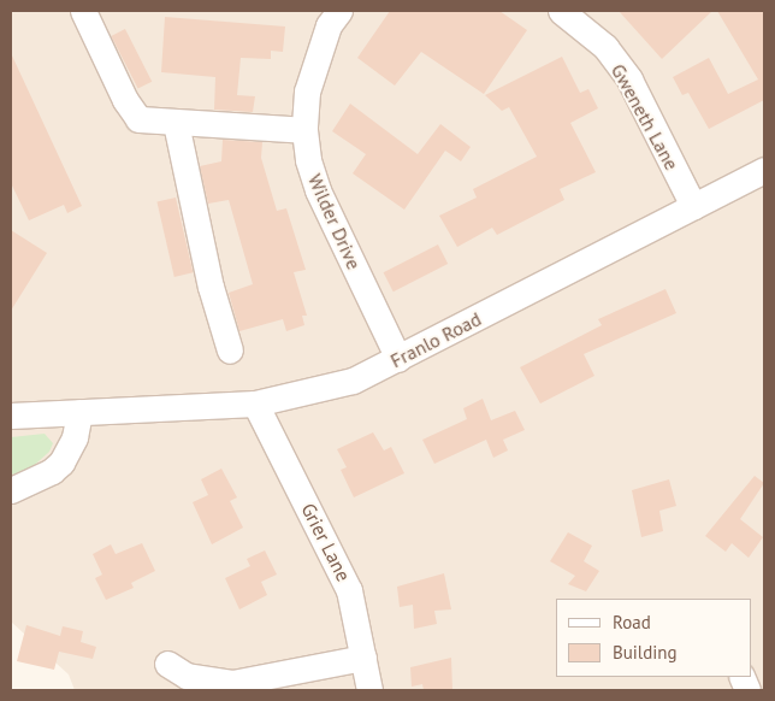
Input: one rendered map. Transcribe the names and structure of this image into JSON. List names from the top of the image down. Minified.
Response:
{"streets":{"street":["Gweneth Lane","Wilder Drive","Franlo Road","Grier Lane"]},"crossings":[["Gweneth Lane","Franlo Road"],["Wilder Drive","Franlo Road"],["Franlo Road","Grier Lane"]],"legend":["Road","Building"]}
